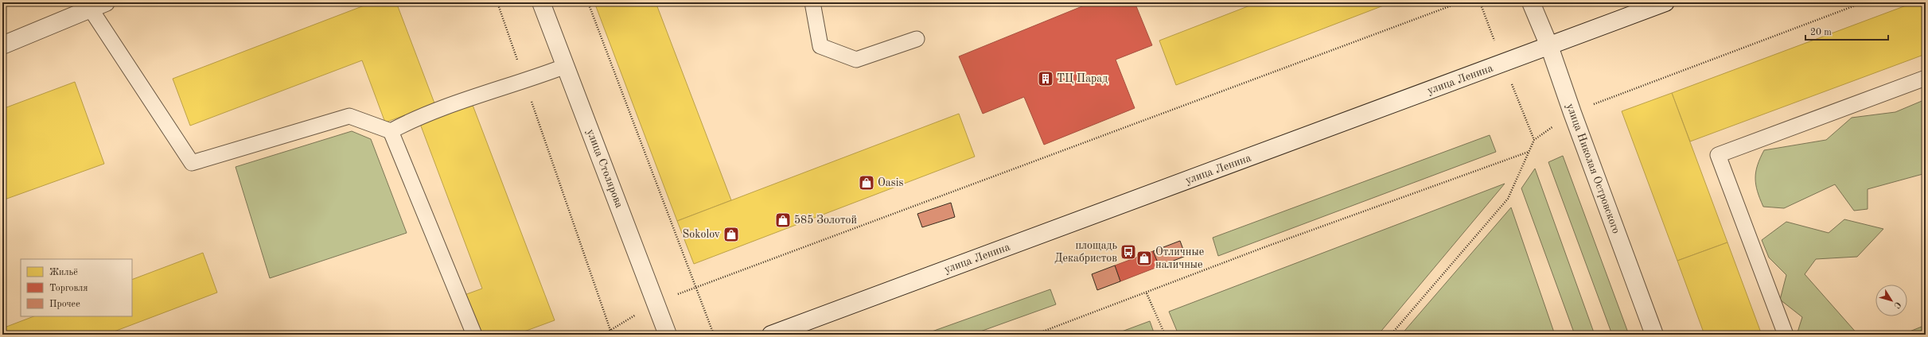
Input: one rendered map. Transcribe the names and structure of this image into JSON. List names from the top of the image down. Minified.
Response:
{"streets":{"main road":["улица Ленина","улица Столярова","улица Николая Островского"]},"crossings":[["улица Ленина","улица Николая Островского"]],"places":{"building":["ТЦ Парад"],"shop":["Oasis","585 Золотой","Sokolov","Отличные наличные"],"bus stop":["площадь Декабристов"]},"legend":["Жильё","Торговля","Прочее"],"scale_bar":"20 m","north":"bottom right"}
